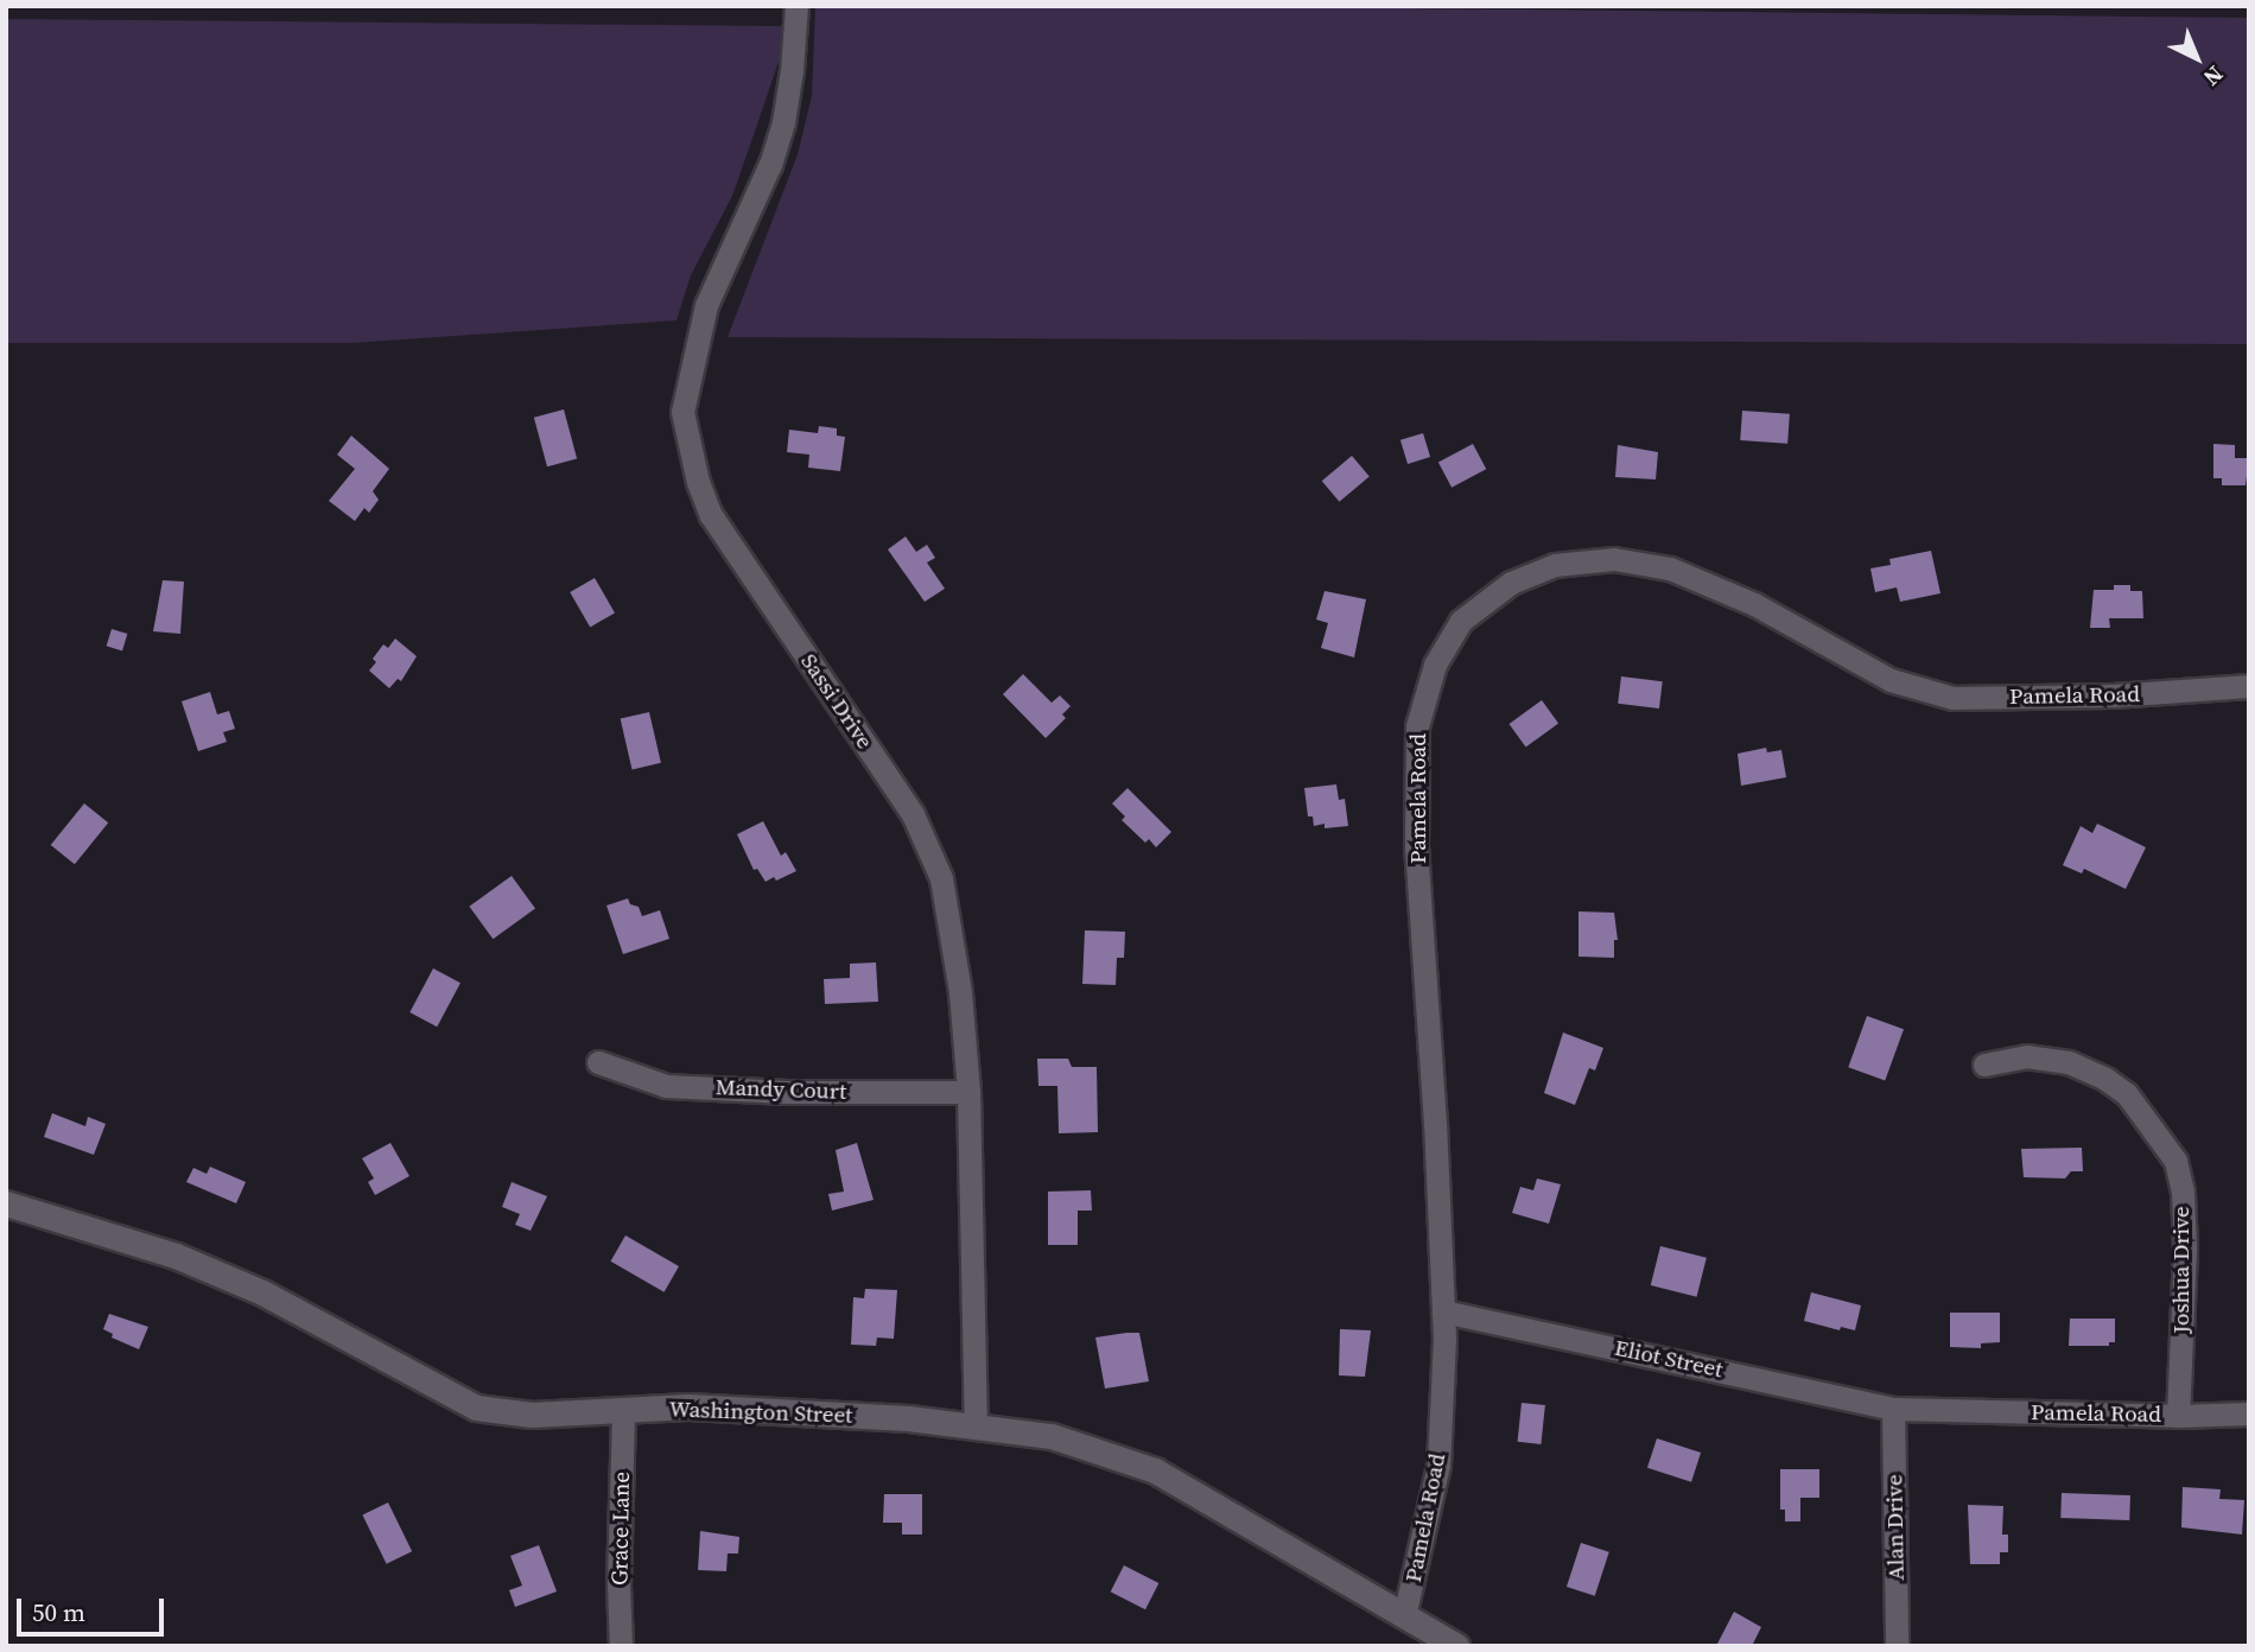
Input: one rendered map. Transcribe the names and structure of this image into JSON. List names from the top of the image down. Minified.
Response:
{"streets":{"street":["Pamela Road","Sassi Drive","Mandy Court","Joshua Drive","Eliot Street","Washington Street","Alan Drive","Grace Lane"]},"crossings":[["Pamela Road","Joshua Drive"],["Pamela Road","Eliot Street"],["Pamela Road","Washington Street"],["Pamela Road","Alan Drive"],["Sassi Drive","Mandy Court"],["Sassi Drive","Washington Street"],["Eliot Street","Alan Drive"],["Washington Street","Grace Lane"]],"scale_bar":"50 m","north":"bottom right"}
